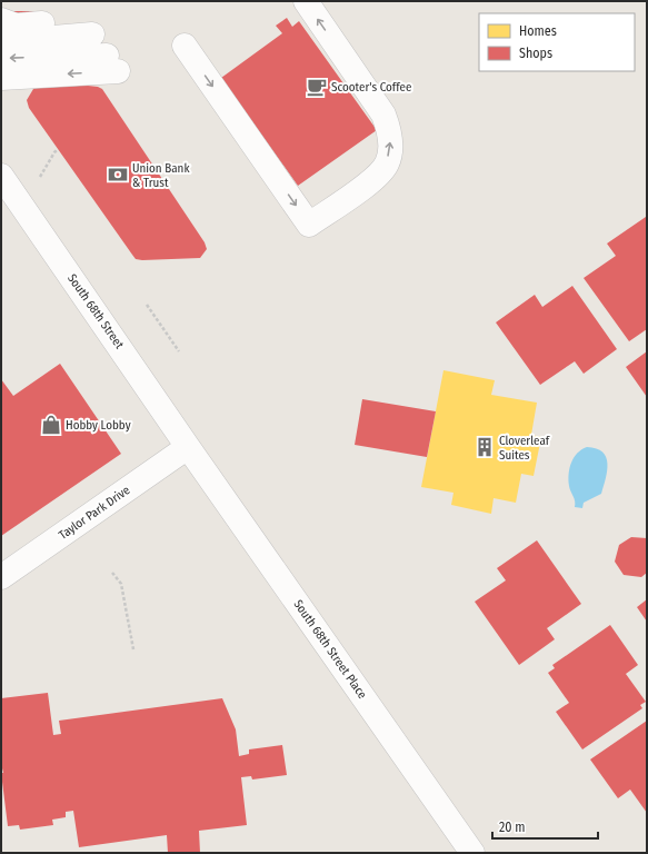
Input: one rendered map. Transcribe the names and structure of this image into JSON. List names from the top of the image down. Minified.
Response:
{"streets":{"lane":["South 68th Street","Taylor Park Drive","South 68th Street Place"]},"crossings":[["South 68th Street","Taylor Park Drive"],["South 68th Street","South 68th Street Place"],["Taylor Park Drive","South 68th Street Place"]],"places":{"cafe":["Scooter's Coffee"],"bank":["Union Bank & Trust"],"shop":["Hobby Lobby"],"building":["Cloverleaf Suites"]},"legend":["Homes","Shops"],"scale_bar":"20 m"}
